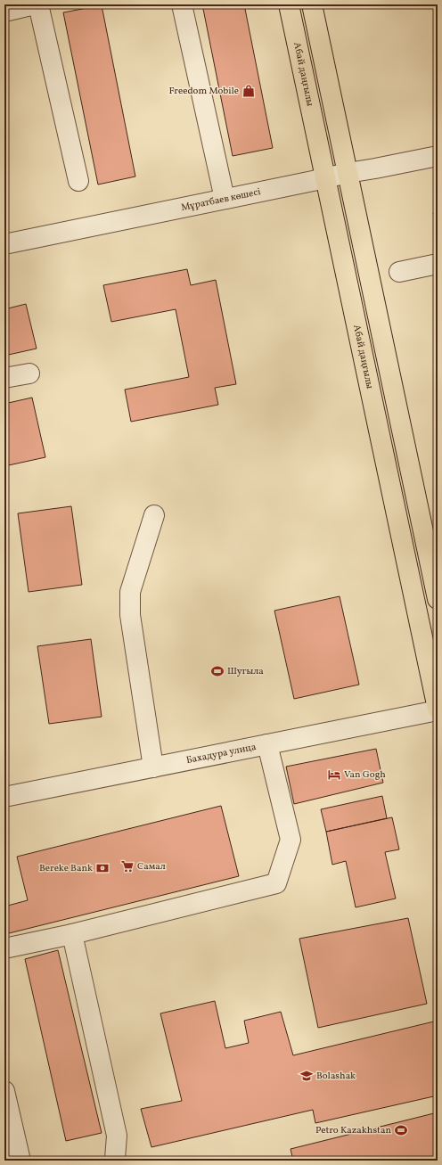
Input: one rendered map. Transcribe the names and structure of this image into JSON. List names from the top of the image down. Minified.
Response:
{"streets":{"main road":["Абай даңғылы"],"street":["Мұратбаев көшесі","Бахадура улица"]},"crossings":[["Абай даңғылы","Мұратбаев көшесі"],["Абай даңғылы","Бахадура улица"]],"places":{"shop":["Freedom Mobile"],"sports":["Шугыла","Petro Kazakhstan"],"hotel":["Van Gogh"],"supermarket":["Самал"],"bank":["Bereke Bank"],"school or university":["Bolashak"]}}
